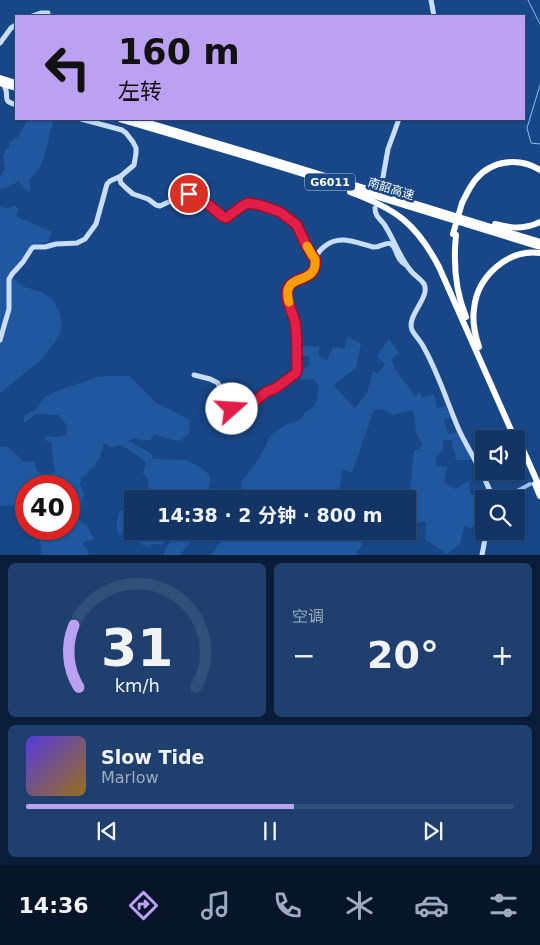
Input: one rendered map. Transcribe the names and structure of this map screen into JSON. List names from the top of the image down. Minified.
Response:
{"streets":{"highway":["G6011","南韶高速"]},"page":{"turn":["160 m","左转"],"limit":"40","trip":"14:38 · 2 分钟 · 800 m","tile":"空调","heat":["−","20°","+"],"song":["Slow Tide","Marlow"],"tabs":"14:36","gauge":["31","km/h"]}}
